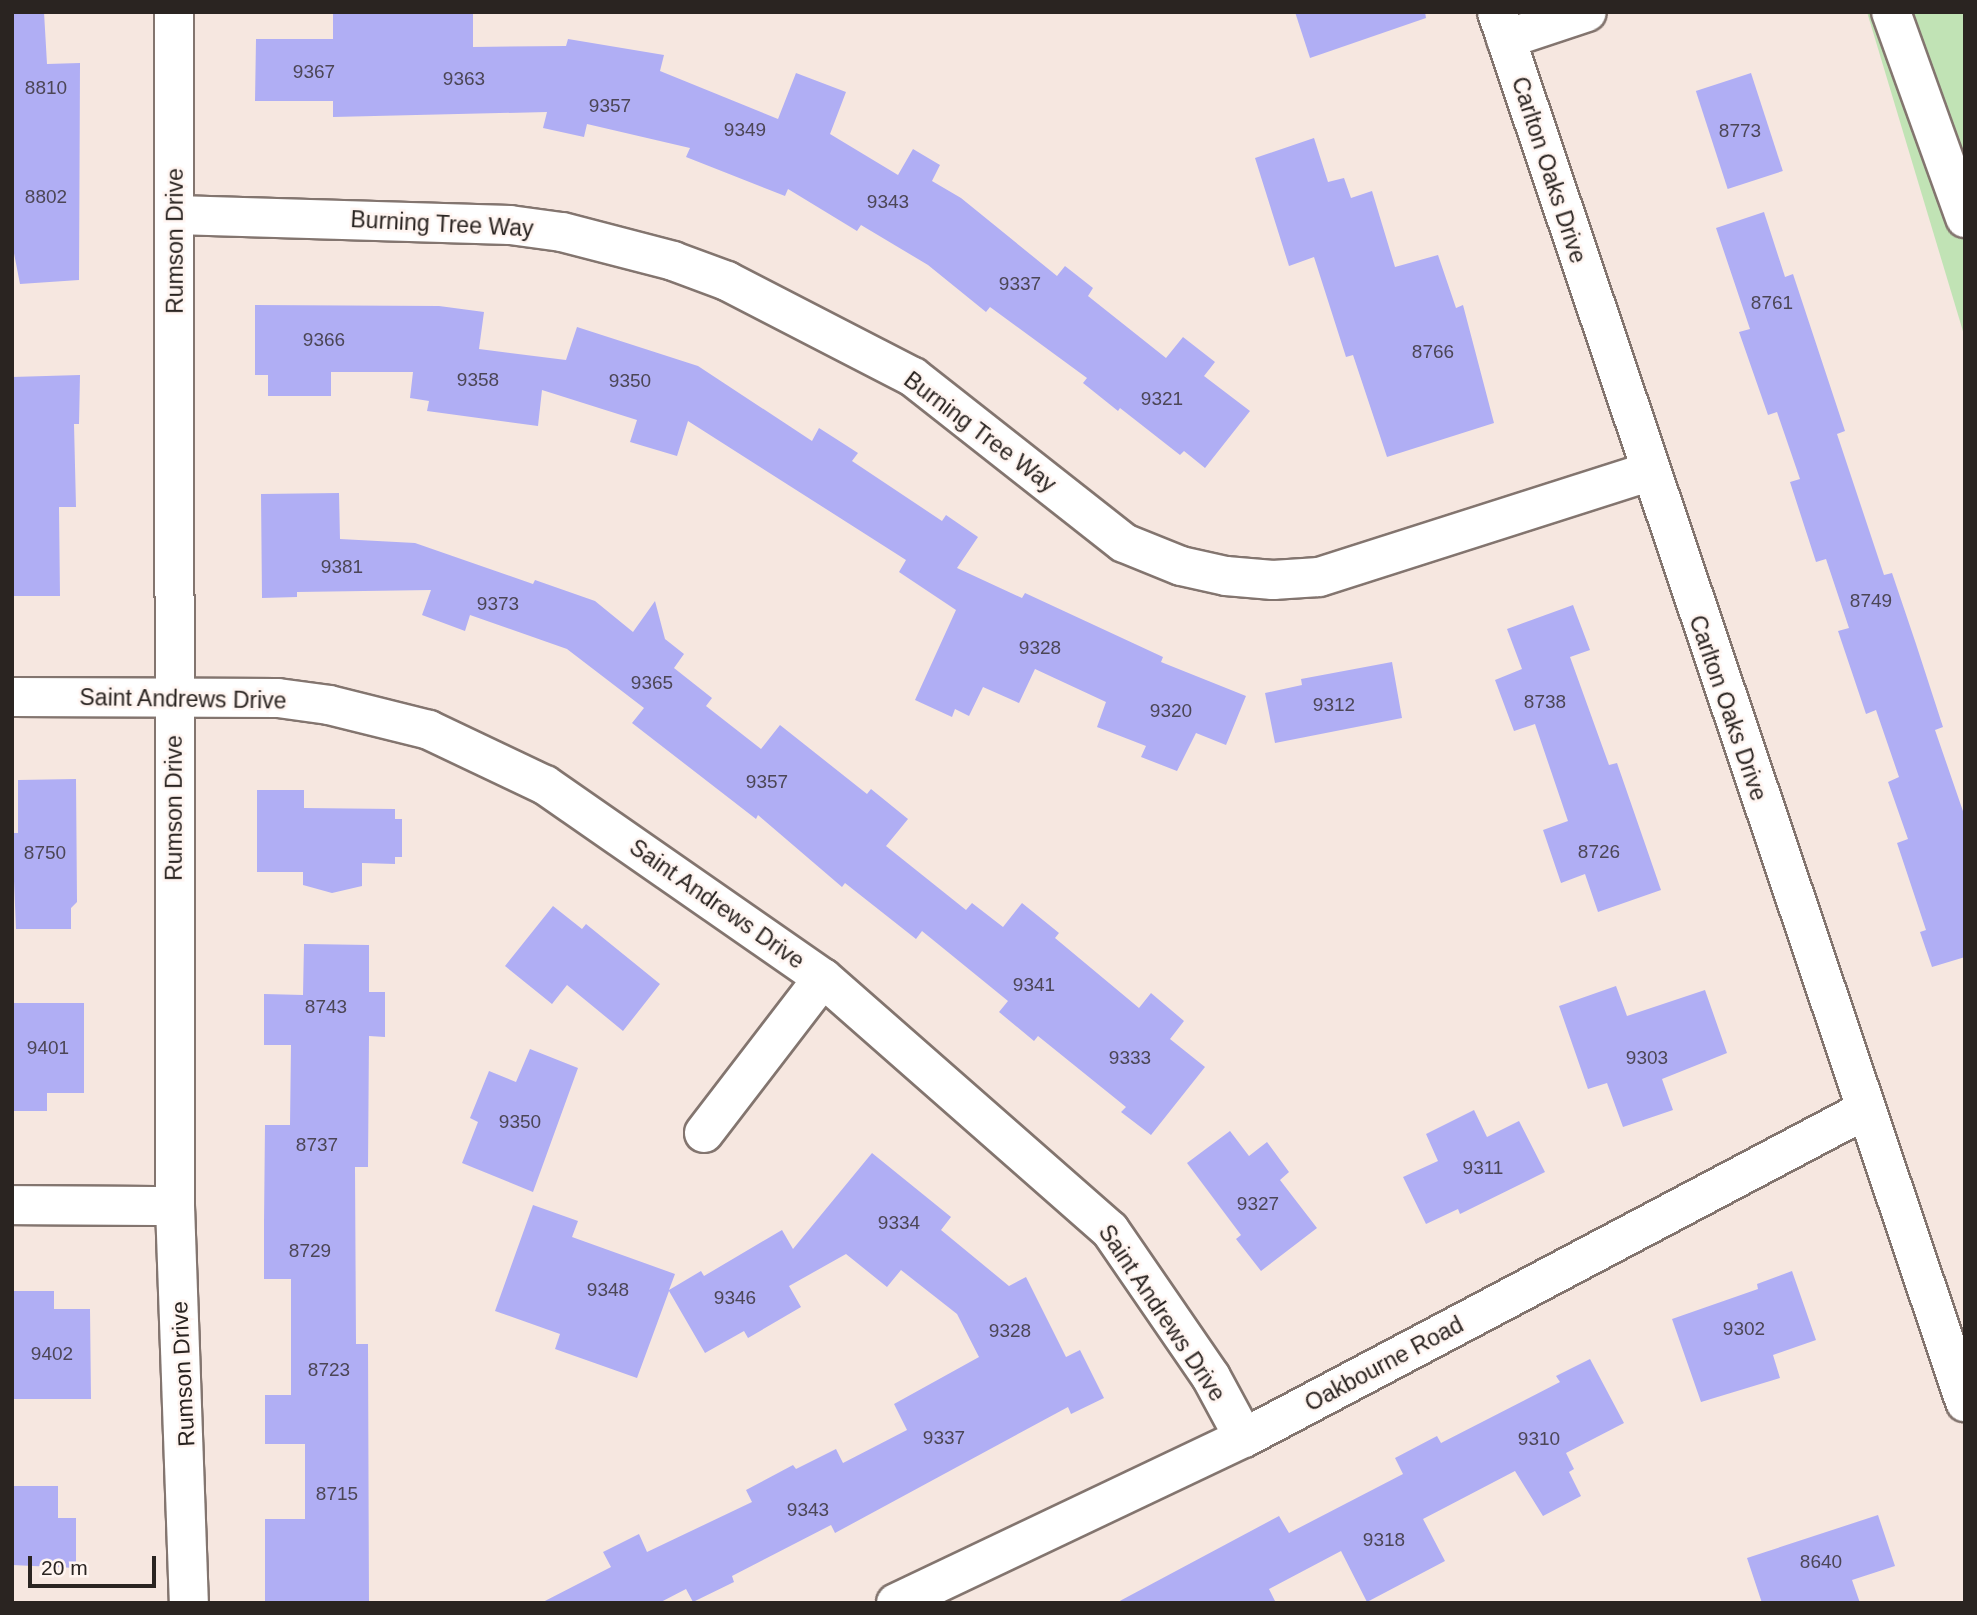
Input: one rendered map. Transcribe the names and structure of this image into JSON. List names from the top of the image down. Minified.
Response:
{"streets":{"street":["Carlton Oaks Drive","Burning Tree Way","Rumson Drive","Saint Andrews Drive","Oakbourne Road"]},"crossings":[["Carlton Oaks Drive","Burning Tree Way"],["Carlton Oaks Drive","Oakbourne Road"],["Burning Tree Way","Rumson Drive"],["Rumson Drive","Saint Andrews Drive"],["Saint Andrews Drive","Oakbourne Road"]],"house_numbers":["9367","9363","8810","9357","9349","8773","8802","9343","9337","8761","9366","8766","9358","9350","9321","9381","8749","9373","9328","9365","8738","9312","9320","9357","8726","8750","9341","8743","9401","9333","9303","9350","8737","9311","9327","9334","8729","9348","9346","9302","9328","9402","8723","9337","9310","8715","9343","9318","8640"],"scale_bar":"20 m"}
